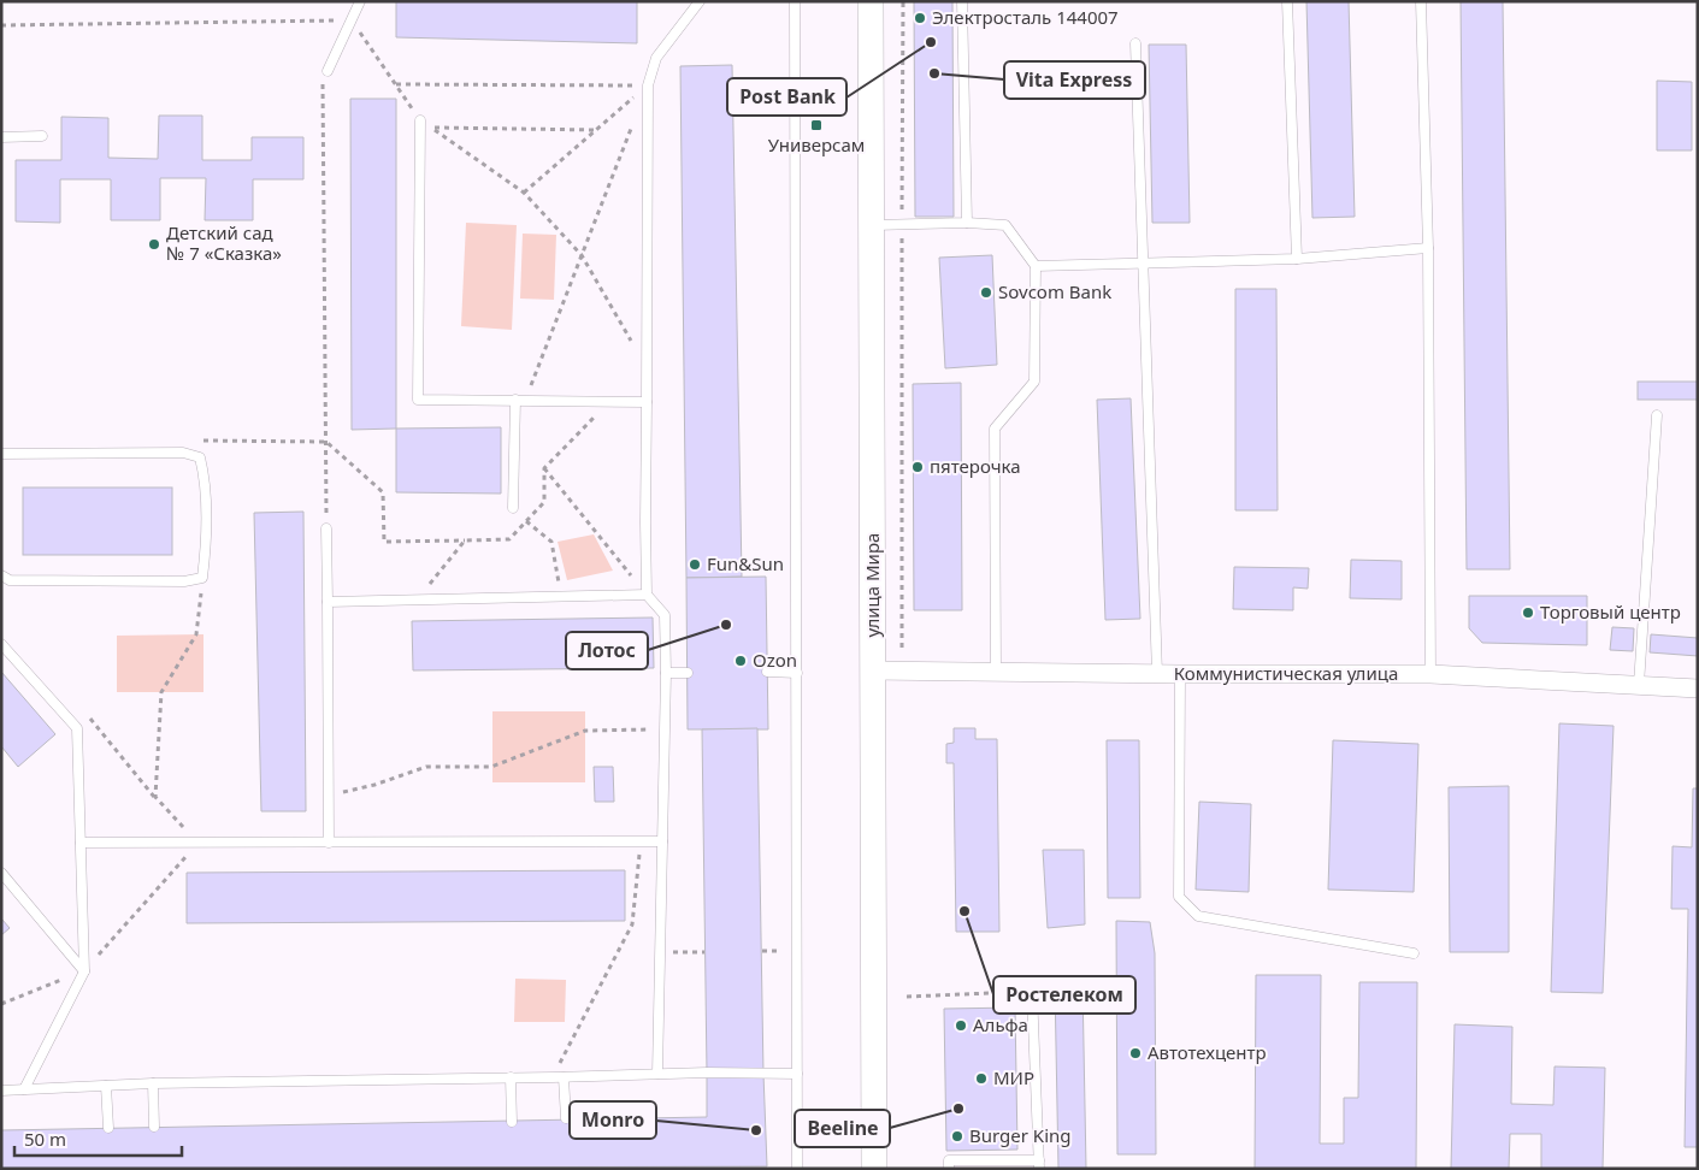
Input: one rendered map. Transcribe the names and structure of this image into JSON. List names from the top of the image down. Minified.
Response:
{"streets":{"main road":["улица Мира"],"street":["Коммунистическая улица"]},"crossings":[["улица Мира","Коммунистическая улица"]],"places":{"other":["Электросталь 144007","Post Bank","Vita Express","Детский сад № 7 «Сказка»","Sovcom Bank","пятерочка","Fun&Sun","Торговый центр","Лотос","Ozon","Ростелеком","Альфа","Автотехцентр","МИР","Beeline","Monro","Burger King"],"transit":["Универсам"]},"scale_bar":"50 m"}
